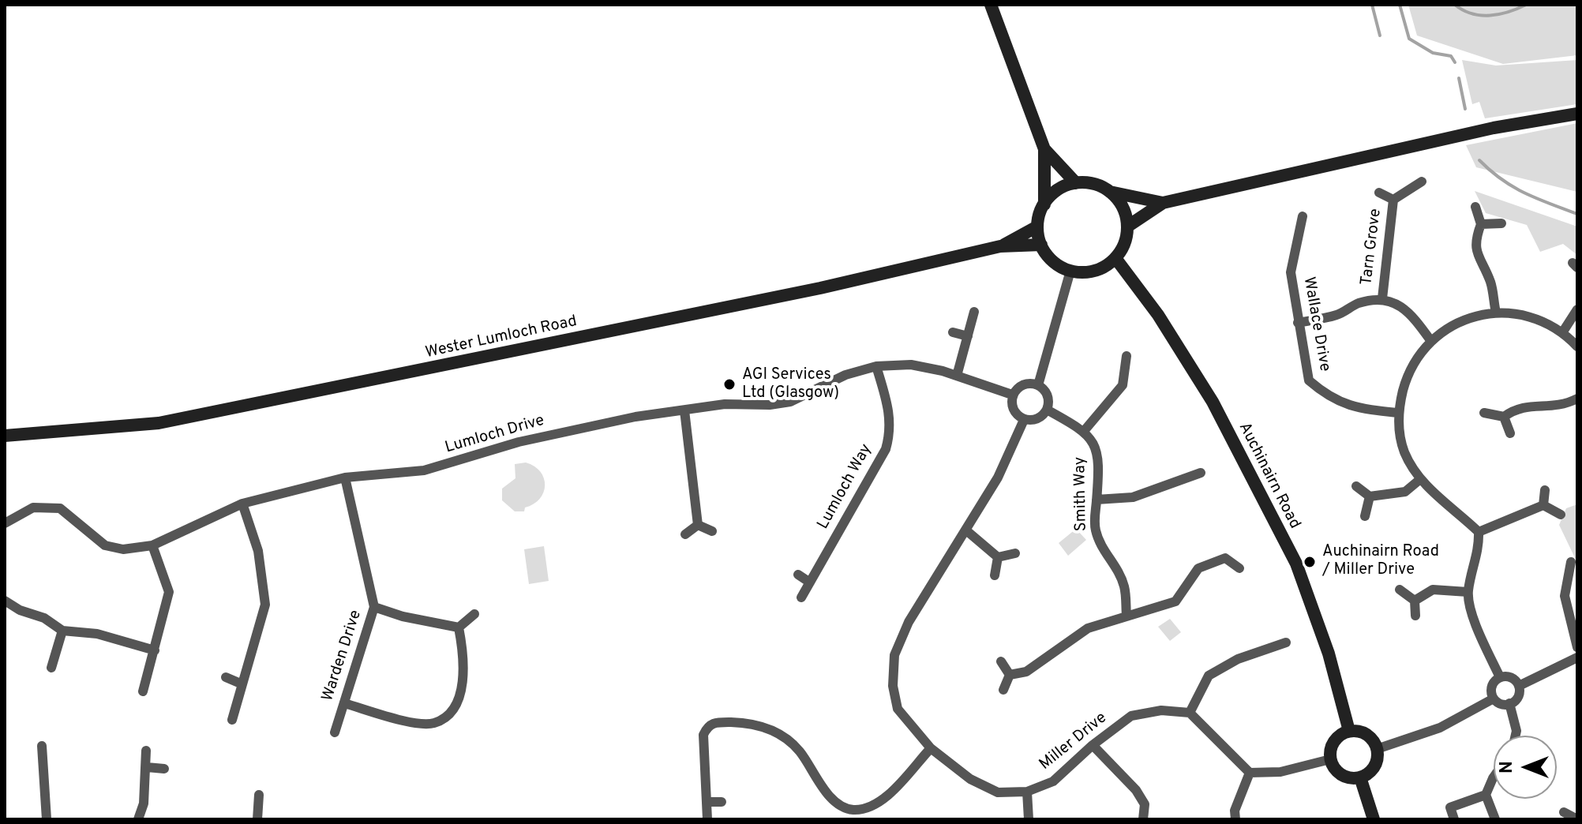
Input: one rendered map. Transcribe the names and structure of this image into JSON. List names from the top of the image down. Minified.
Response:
{"streets":{"main road":["Wester Lumloch Road","Auchinairn Road"],"street":["Tarn Grove","Wallace Drive","Lumloch Drive","Lumloch Way","Smith Way","Warden Drive","Miller Drive"]},"crossings":[["Wester Lumloch Road","Auchinairn Road"],["Lumloch Drive","Lumloch Way"],["Lumloch Drive","Warden Drive"],["Lumloch Drive","Miller Drive"]],"places":["AGI Services Ltd (Glasgow)","Auchinairn Road / Miller Drive"],"north":"left"}
